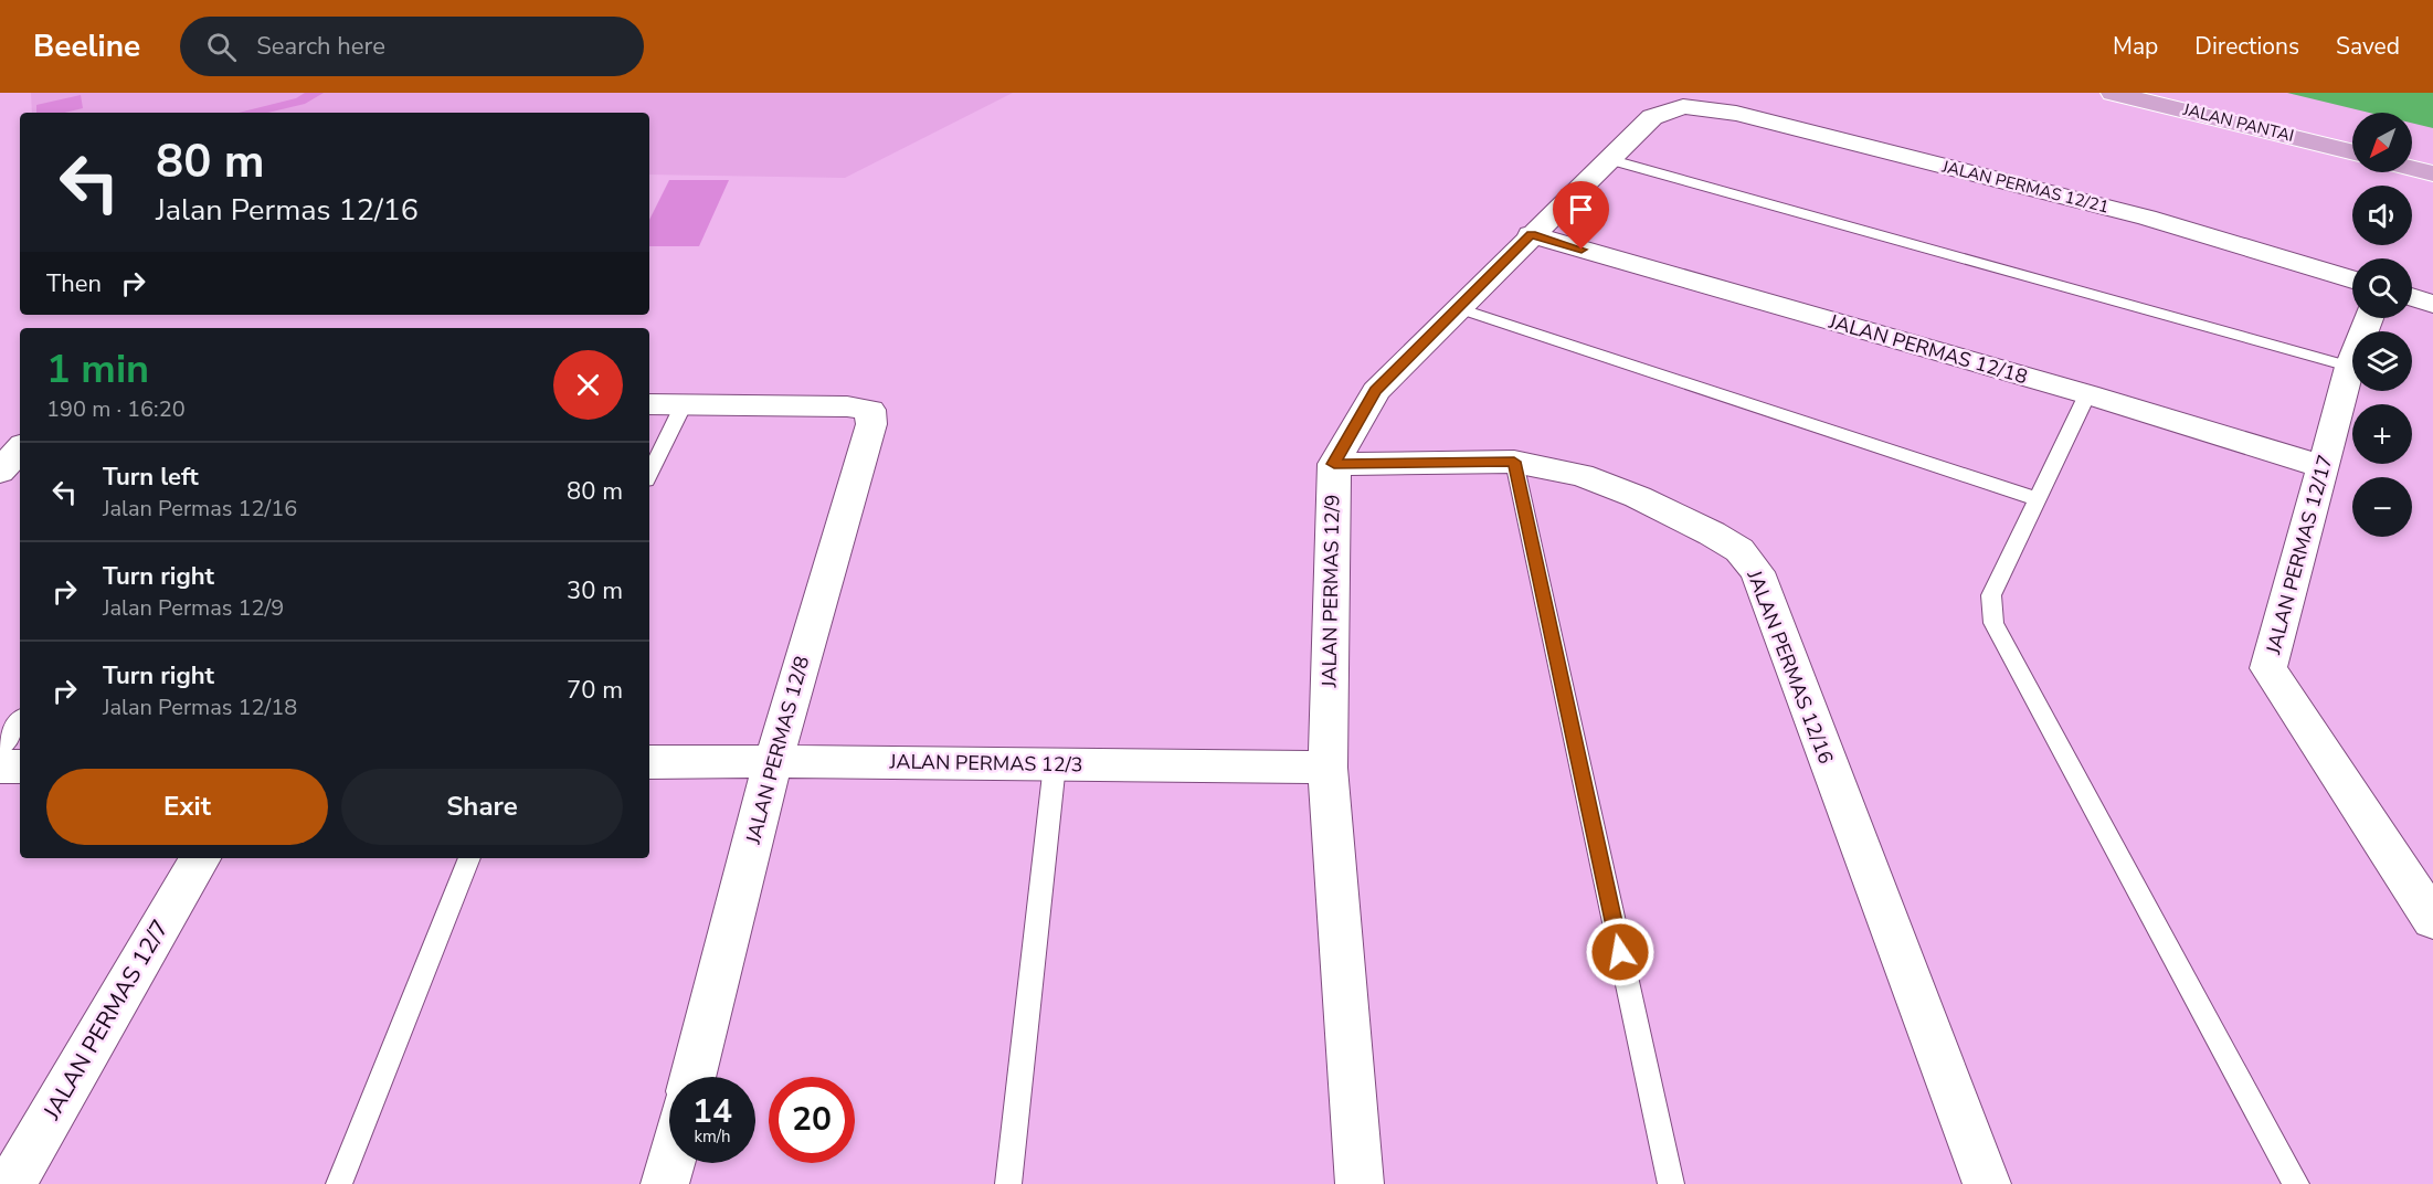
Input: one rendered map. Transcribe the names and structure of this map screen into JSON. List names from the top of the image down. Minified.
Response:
{"streets":{"highway":["JALAN PANTAI"],"street":["JALAN PERMAS 12/21","JALAN PERMAS 12/18","JALAN PERMAS 12/17","JALAN PERMAS 12/9","JALAN PERMAS 12/16","JALAN PERMAS 12/8","JALAN PERMAS 12/3","JALAN PERMAS 12/7"]},"crossings":[["JALAN PERMAS 12/21","JALAN PERMAS 12/9"],["JALAN PERMAS 12/18","JALAN PERMAS 12/17"],["JALAN PERMAS 12/18","JALAN PERMAS 12/9"],["JALAN PERMAS 12/9","JALAN PERMAS 12/16"],["JALAN PERMAS 12/9","JALAN PERMAS 12/3"],["JALAN PERMAS 12/8","JALAN PERMAS 12/3"]],"north":"bottom left","page":{"header":"Beeline","search":"Search here","nav":["Map","Directions","Saved"],"map_buttons":["+","−"],"turn":["80 m","Jalan Permas 12/16"],"then":"Then","heading":["1 min","190 m · 16:20"],"list":[{"name":"Turn left","note":"Jalan Permas 12/16","value":"80 m"},{"name":"Turn right","note":"Jalan Permas 12/9","value":"30 m"},{"name":"Turn right","note":"Jalan Permas 12/18","value":"70 m"}],"buttons":["Exit","Share"],"speed":"14 km/h","limit":"20"}}
